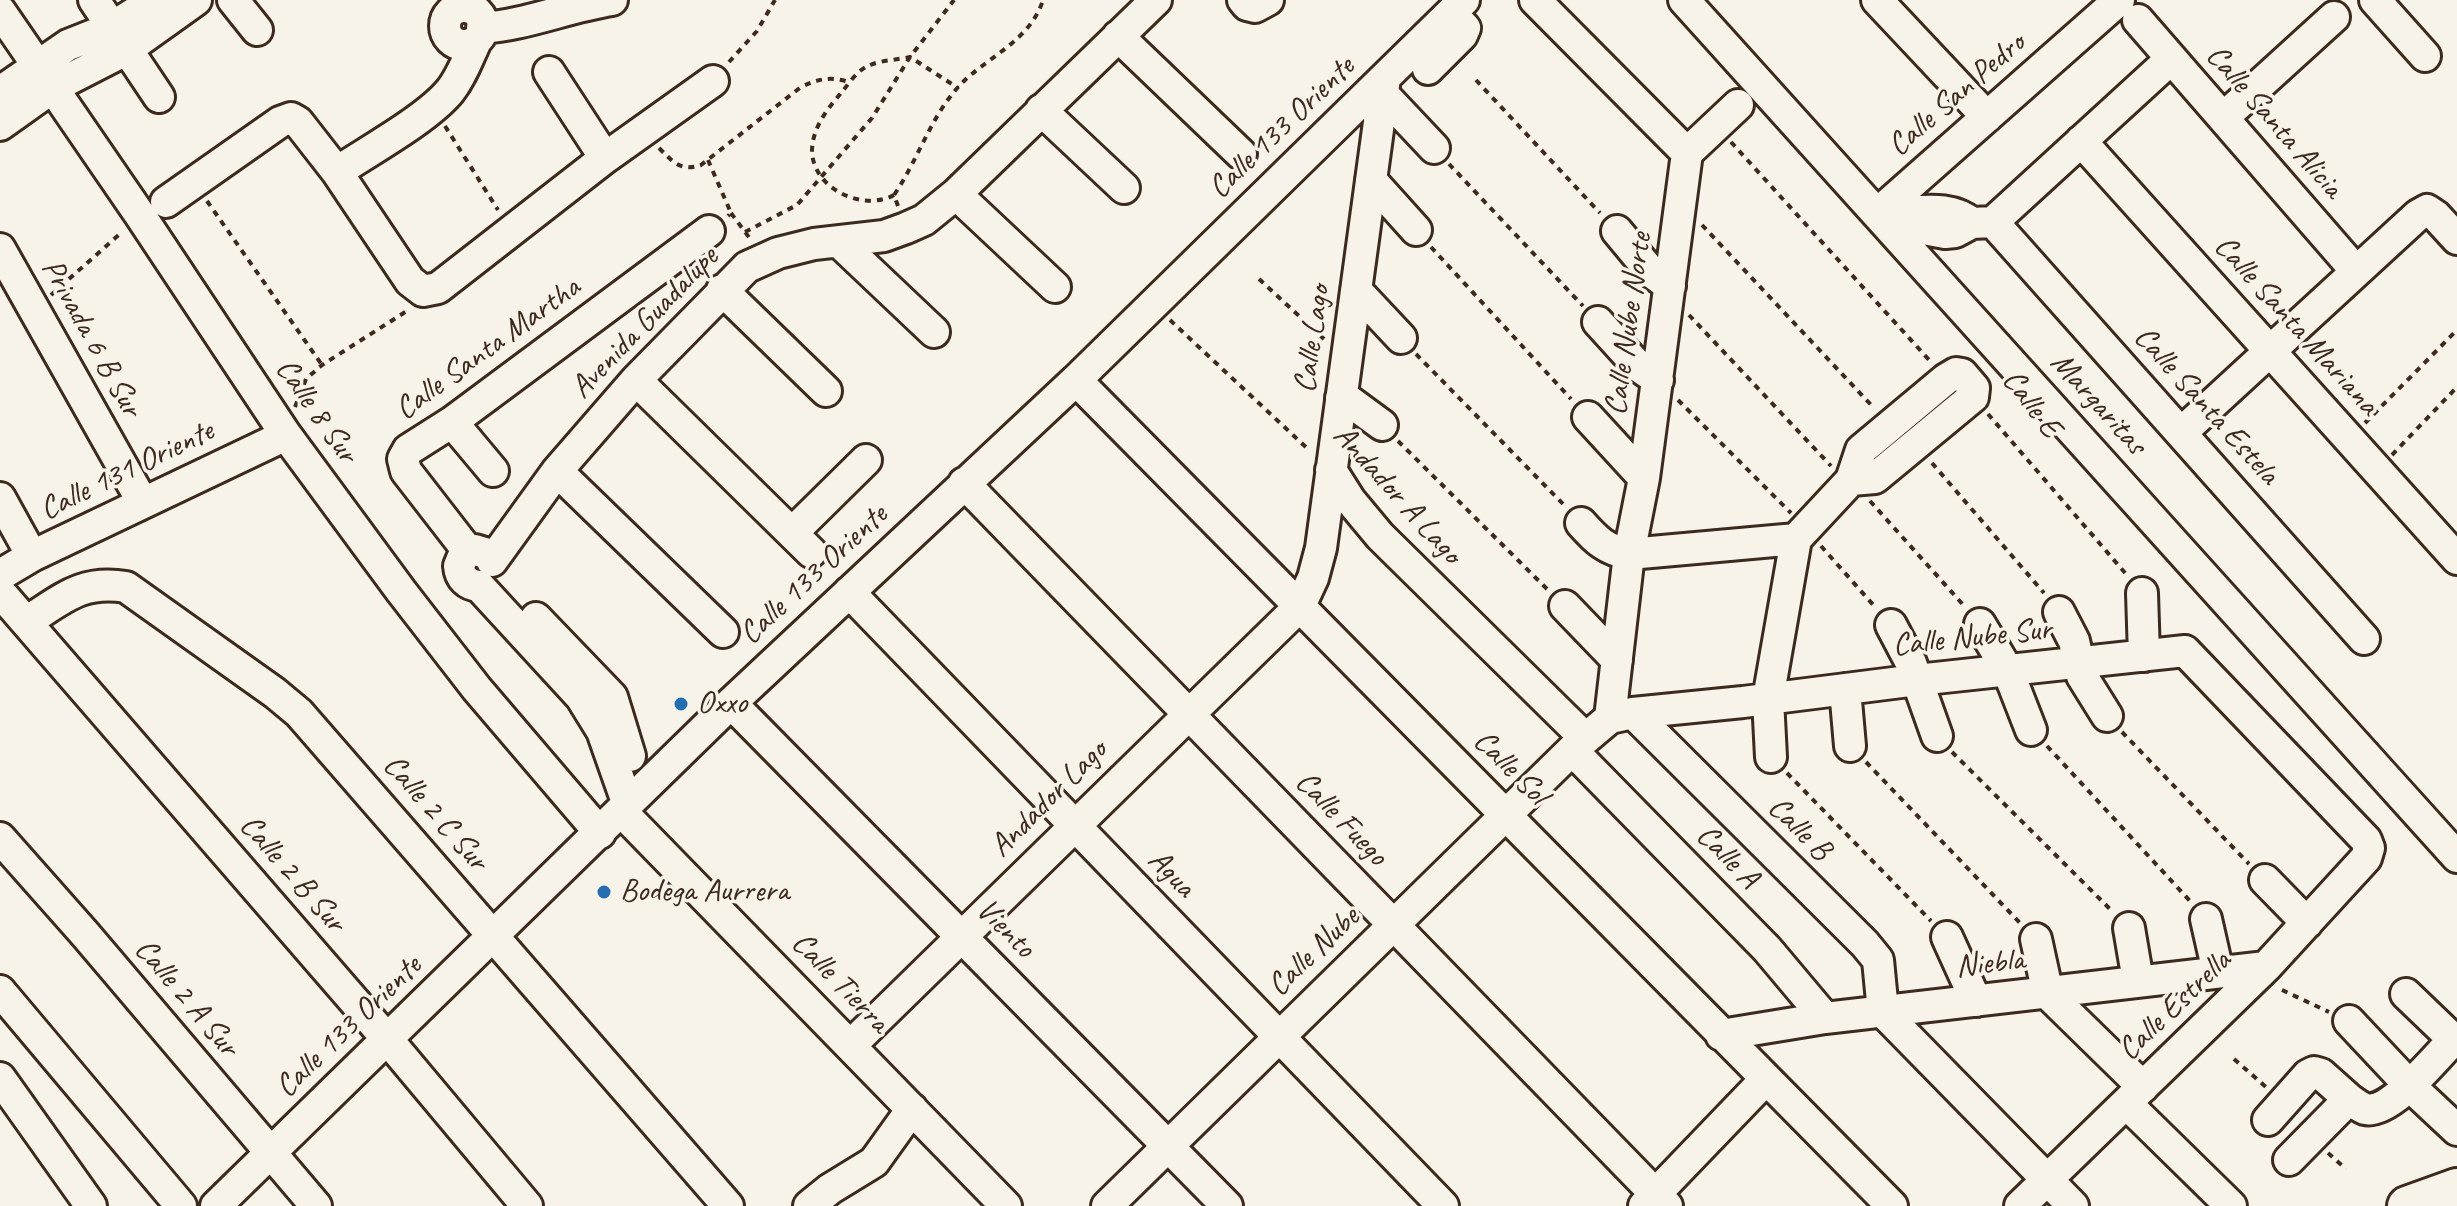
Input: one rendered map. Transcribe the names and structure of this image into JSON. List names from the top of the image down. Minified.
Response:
{"streets":{"street":["Calle San Pedro","Calle Santa Alicia","Calle 133 Oriente","Avenida Guadalupe","Calle Nube Norte","Calle Santa Mariana","Privada 6 B Sur","Calle Lago","Calle Santa Martha","Calle E","Margaritas","Calle Santa Estela","Calle 8 Sur","Calle 131 Oriente","Andador A Lago","Calle Nube Sur","Calle Sol","Andador Lago","Calle 2 C Sur","Calle Fuego","Calle B","Calle A","Calle 2 B Sur","Agua","Viento","Calle Nube","Niebla","Calle Tierra","Calle 2 A Sur","Calle Estrella"]},"crossings":[["Calle San Pedro","Calle Santa Alicia"],["Calle San Pedro","Margaritas"],["Calle 133 Oriente","Calle Lago"],["Calle 133 Oriente","Calle 8 Sur"],["Calle 133 Oriente","Andador A Lago"],["Calle 133 Oriente","Calle Sol"],["Calle 133 Oriente","Calle 2 C Sur"],["Calle 133 Oriente","Calle Fuego"],["Calle 133 Oriente","Calle 2 B Sur"],["Calle 133 Oriente","Agua"],["Calle 133 Oriente","Viento"],["Calle 133 Oriente","Calle Tierra"],["Calle 133 Oriente","Calle 2 A Sur"],["Avenida Guadalupe","Calle Santa Martha"],["Calle Nube Norte","Calle Nube Sur"],["Calle Nube Norte","Calle B"],["Calle Nube Norte","Calle Nube"],["Privada 6 B Sur","Calle 131 Oriente"],["Calle Lago","Andador A Lago"],["Calle Lago","Calle Sol"],["Calle Lago","Andador Lago"],["Calle 8 Sur","Calle 131 Oriente"],["Andador A Lago","Calle A"],["Andador A Lago","Calle Nube"],["Calle Nube Sur","Calle B"],["Calle Nube Sur","Calle Nube"],["Calle Nube Sur","Calle Estrella"],["Calle Sol","Andador Lago"],["Calle Sol","Calle Nube"],["Calle Sol","Niebla"],["Andador Lago","Calle Fuego"],["Andador Lago","Agua"],["Andador Lago","Viento"],["Andador Lago","Calle Tierra"],["Calle 2 C Sur","Calle 2 B Sur"],["Calle Fuego","Calle Nube"],["Calle B","Calle Nube"],["Calle B","Niebla"],["Calle A","Calle Nube"],["Calle A","Niebla"],["Agua","Calle Nube"],["Viento","Calle Nube"],["Niebla","Calle Estrella"]],"places":["Oxxo","Bodega Aurrera"]}
